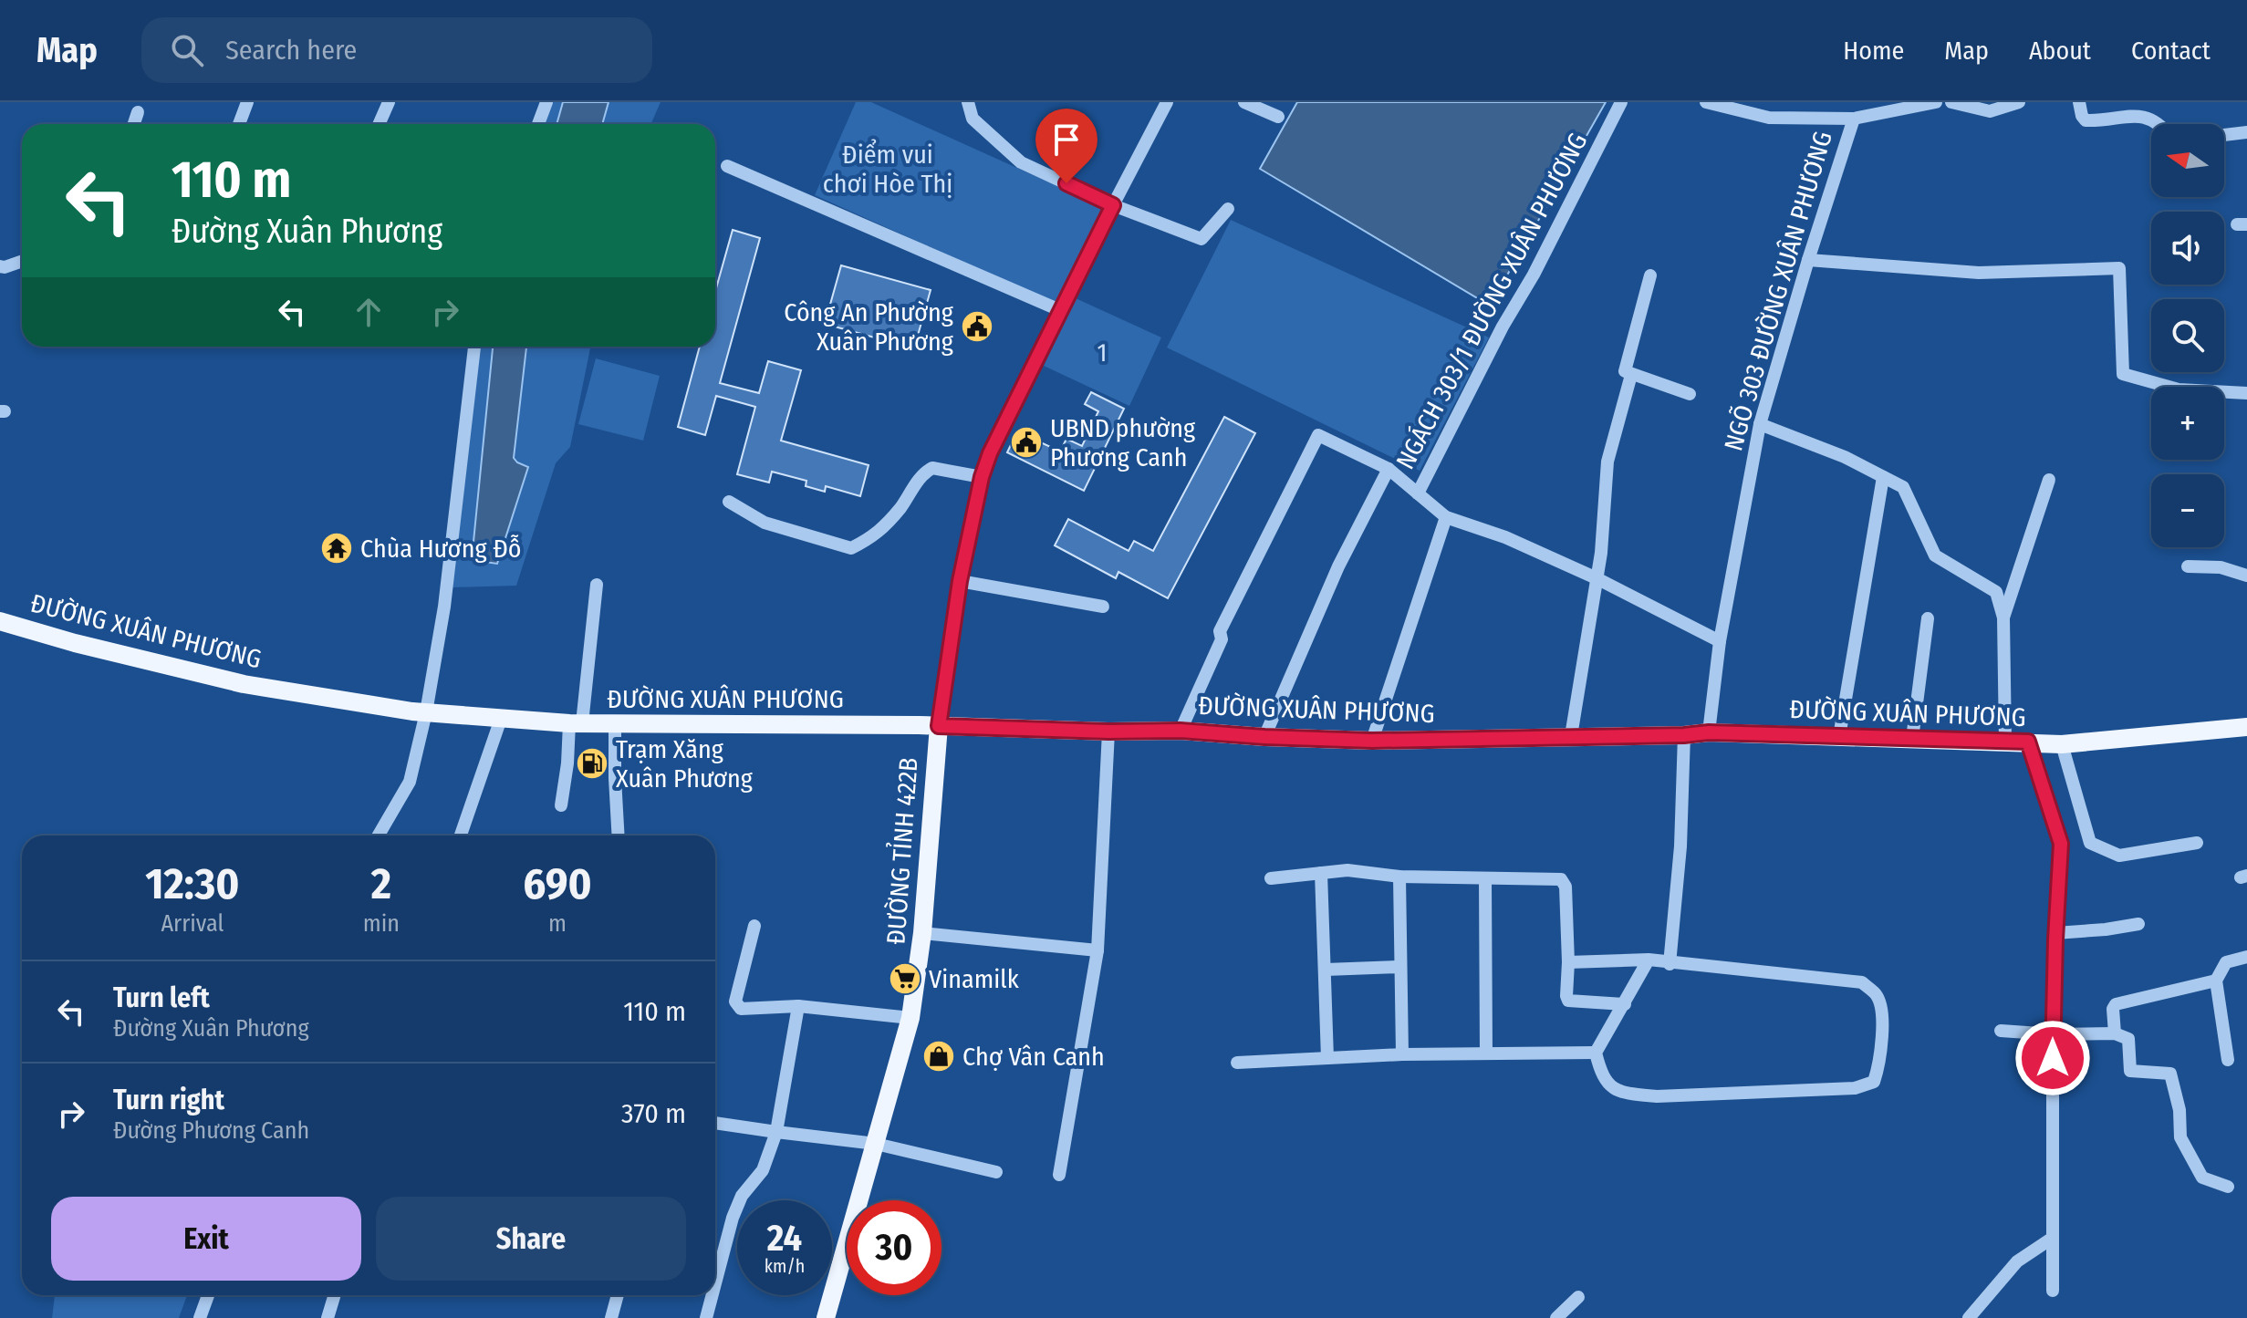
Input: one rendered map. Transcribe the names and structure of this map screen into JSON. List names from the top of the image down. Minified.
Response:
{"streets":{"main road":["ĐƯỜNG XUÂN PHƯƠNG","ĐƯỜNG TỈNH 422B"],"street":["NGÕ 303 ĐƯỜNG XUÂN PHƯƠNG","NGÁCH 303/1 ĐƯỜNG XUÂN PHƯƠNG"]},"crossings":[["NGÕ 303 ĐƯỜNG XUÂN PHƯƠNG","NGÁCH 303/1 ĐƯỜNG XUÂN PHƯƠNG"],["NGÕ 303 ĐƯỜNG XUÂN PHƯƠNG","ĐƯỜNG XUÂN PHƯƠNG"],["ĐƯỜNG XUÂN PHƯƠNG","ĐƯỜNG TỈNH 422B"]],"parks":["Điểm vui chơi Hòe Thị","1"],"places":{"public building":["Công An Phường Xuân Phương","UBND phường Phương Canh"],"temple":["Chùa Hương Đỗ"],"fuel station":["Trạm Xăng Xuân Phương"],"supermarket":["Vinamilk"],"shop":["Chợ Vân Canh"]},"north":"left","page":{"header":"Map","search":"Search here","nav":["Home","Map","About","Contact"],"map_buttons":["+","−"],"turn":["110 m","Đường Xuân Phương"],"eta":["12:30","Arrival","2","min","690","m"],"list":[{"name":"Turn left","note":"Đường Xuân Phương","value":"110 m"},{"name":"Turn right","note":"Đường Phương Canh","value":"370 m"}],"buttons":["Exit","Share"],"speed":"24 km/h","limit":"30"}}
